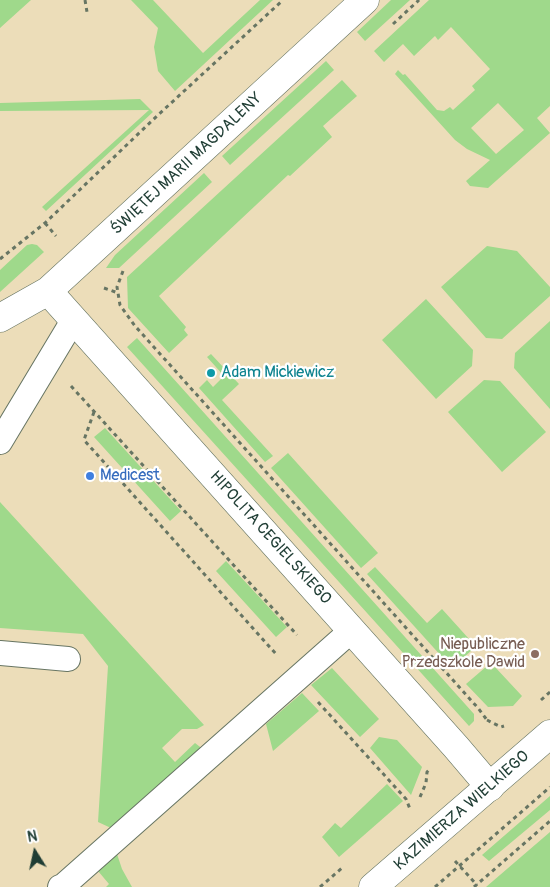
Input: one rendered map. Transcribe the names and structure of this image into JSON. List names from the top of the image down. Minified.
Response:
{"streets":{"street":["ŚWIĘTEJ MARII MAGDALENY","HIPOLITA CEGIELSKIEGO","KAZIMIERZA WIELKIEGO"]},"crossings":[["ŚWIĘTEJ MARII MAGDALENY","HIPOLITA CEGIELSKIEGO"],["HIPOLITA CEGIELSKIEGO","KAZIMIERZA WIELKIEGO"]],"places":["Adam Mickiewicz","Medicest","Niepubliczne Przedszkole Dawid"],"north":"top"}
